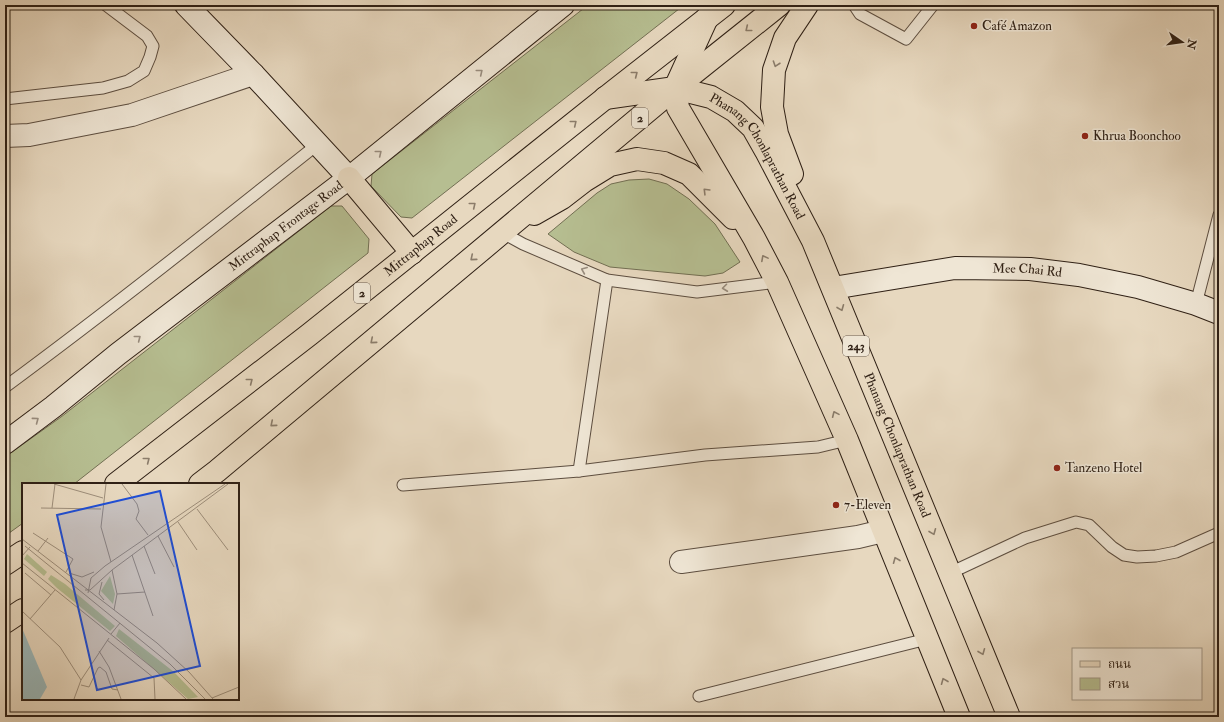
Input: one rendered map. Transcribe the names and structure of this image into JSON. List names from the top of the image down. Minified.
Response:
{"streets":{"main road":["2","Phanang Chonlaprathan Road","Mittraphap Road","243"],"street":["Mittraphap Frontage Road","Mee Chai Rd"]},"crossings":[["2","Phanang Chonlaprathan Road"],["Phanang Chonlaprathan Road","Mittraphap Road"],["Phanang Chonlaprathan Road","Mee Chai Rd"]],"one_way":["Mittraphap Frontage Road"],"places":["Café Amazon","Khrua Boonchoo","Tanzeno Hotel","7-Eleven"],"legend":["ถนน","สวน"],"north":"right"}
